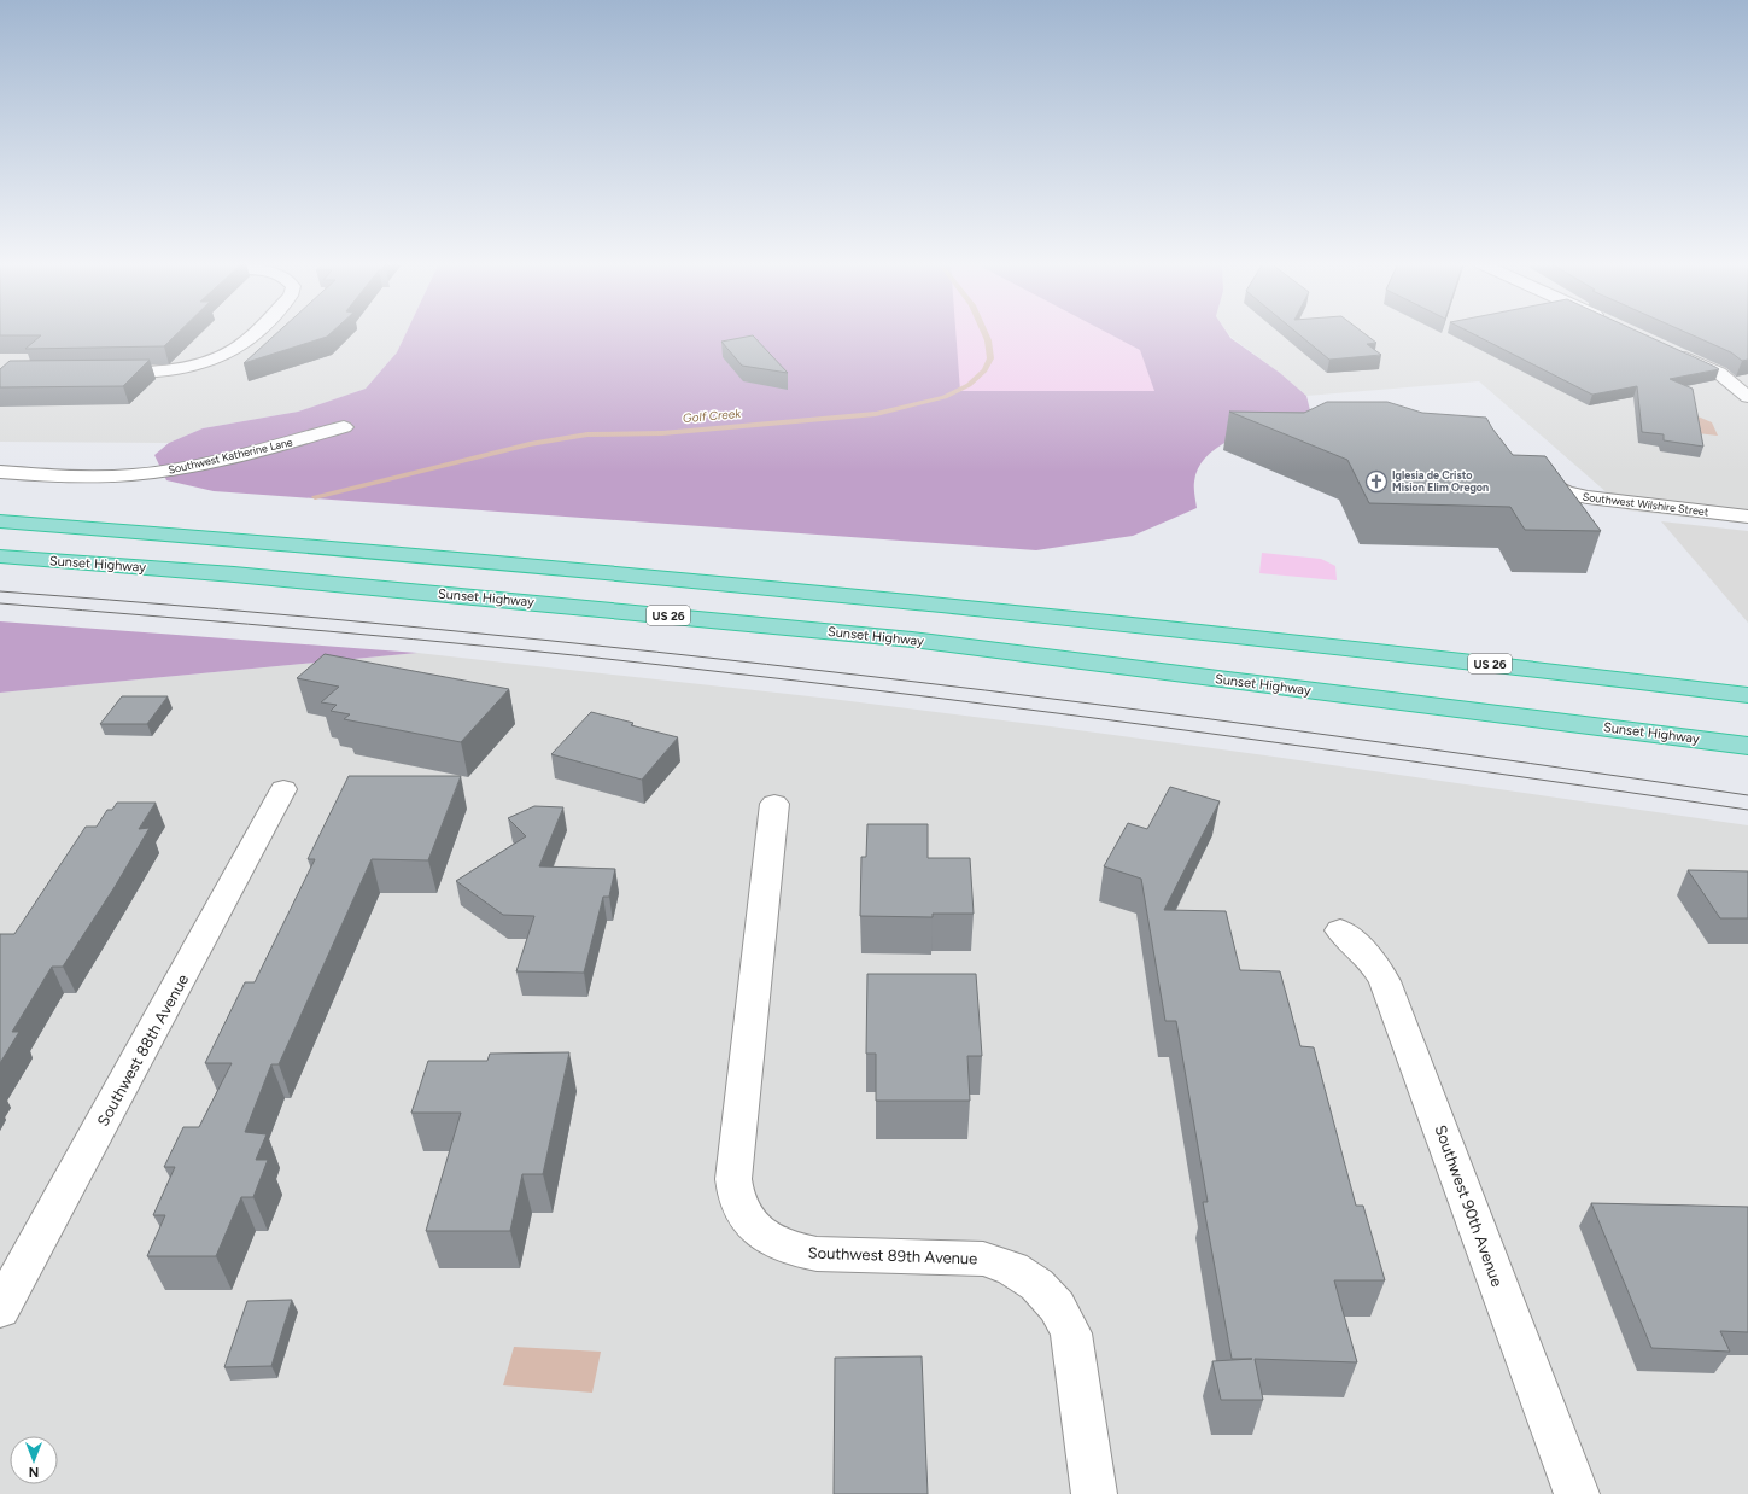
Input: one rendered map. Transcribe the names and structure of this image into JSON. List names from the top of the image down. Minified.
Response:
{"streets":{"highway":["Sunset Highway","US 26"],"street":["Southwest Katherine Lane","Southwest Wilshire Street","Southwest 88th Avenue","Southwest 90th Avenue","Southwest 89th Avenue"]},"water":["Golf Creek"],"places":{"church":["Iglesia de Cristo Mision Elim Oregon"]},"north":"bottom"}
